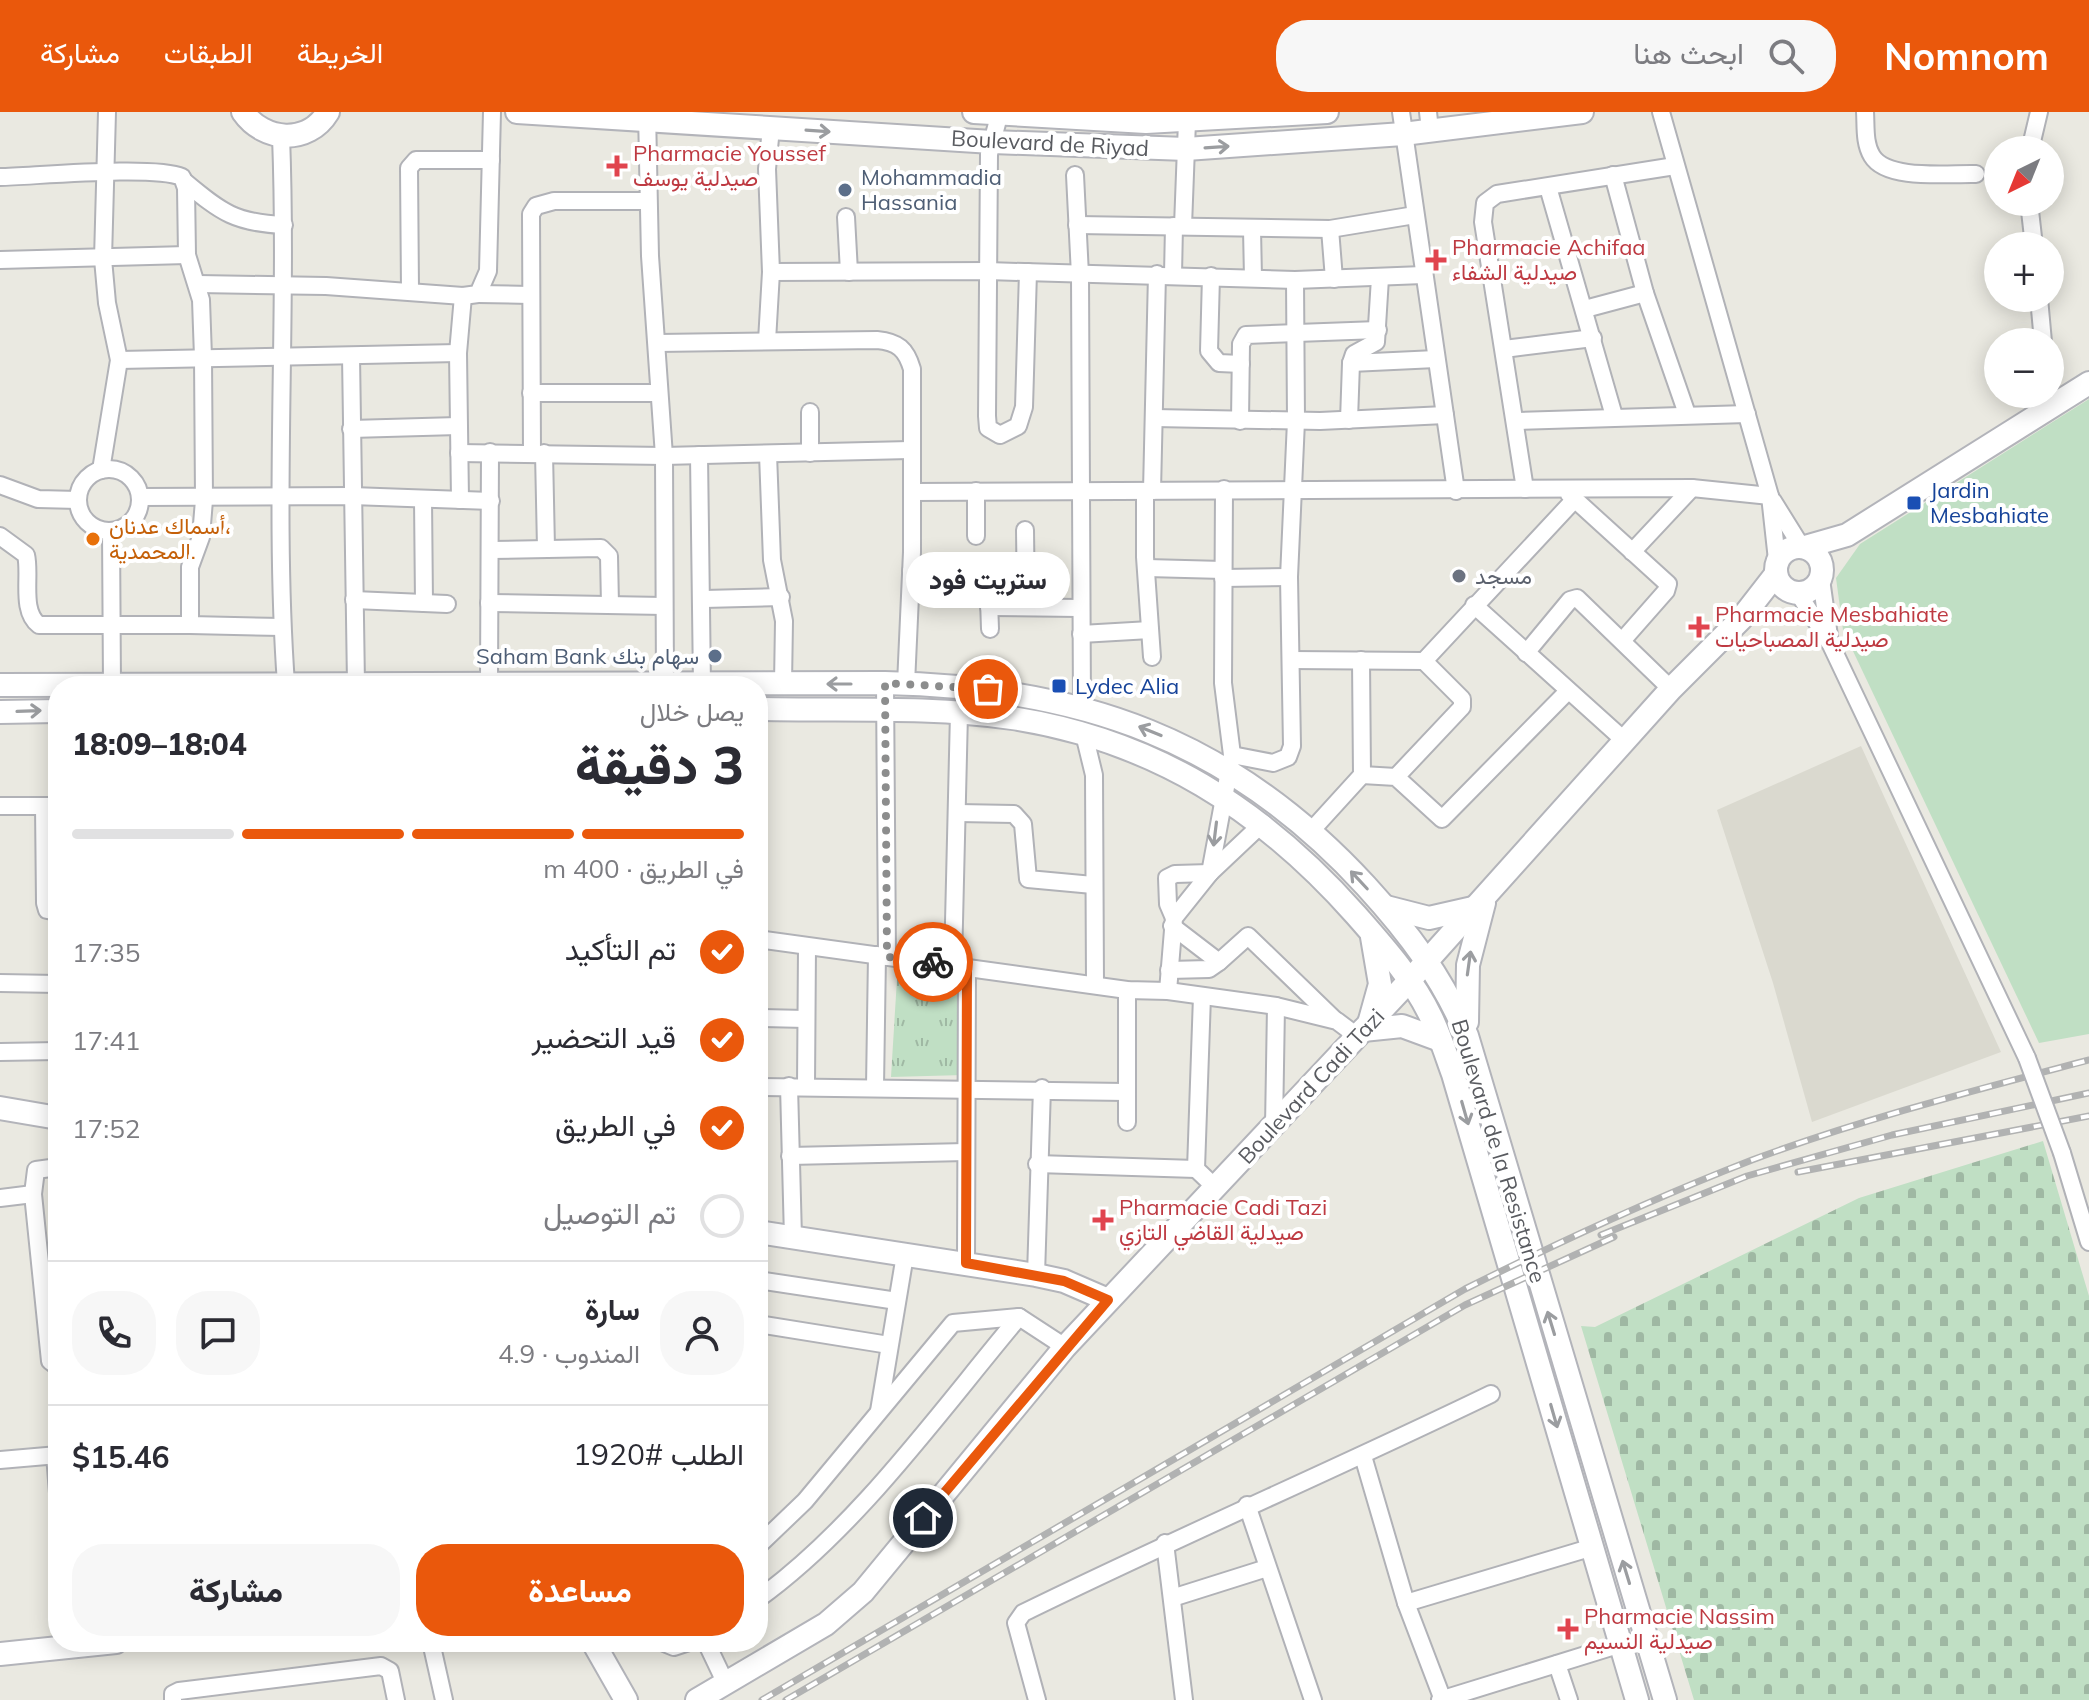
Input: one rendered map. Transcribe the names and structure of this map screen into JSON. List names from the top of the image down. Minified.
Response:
{"streets":{"main road":["Boulevard de Riyad","Boulevard Cadi Tazi","Boulevard de la Resistance"]},"crossings":[["Boulevard Cadi Tazi","Boulevard de la Resistance"]],"places":{"health":["Pharmacie Youssef صيدلية يوسف","Pharmacie Achifaa صيدلية الشفاء","Pharmacie Mesbahiate صيدلية المصباحيات","Pharmacie Cadi Tazi صيدلية القاضي التازي","Pharmacie Nassim صيدلية النسيم"],"other":["Mohammadia Hassania","أسماك عدنان، المحمدية.","مسجد","Saham Bank سهام بنك","ستريت فود"],"transit":["Jardin Mesbahiate","Lydec Alia"]},"north":"bottom left","page":{"header":"Nomnom","search":"ابحث هنا","nav":["الخريطة","الطبقات","مشاركة"],"map_buttons":["+","−"],"bubble":"ستريت فود","heading":["3 دقيقة","يصل خلال","18:04–18:09"],"panel":["سارة","المندوب · 4.9","الطلب #1920","$15.46"],"bar":"في الطريق · 400 m","list":[["تم التأكيد","17:35"],["قيد التحضير","17:41"],["في الطريق","17:52"],"تم التوصيل"],"buttons":["مساعدة","مشاركة"]}}
